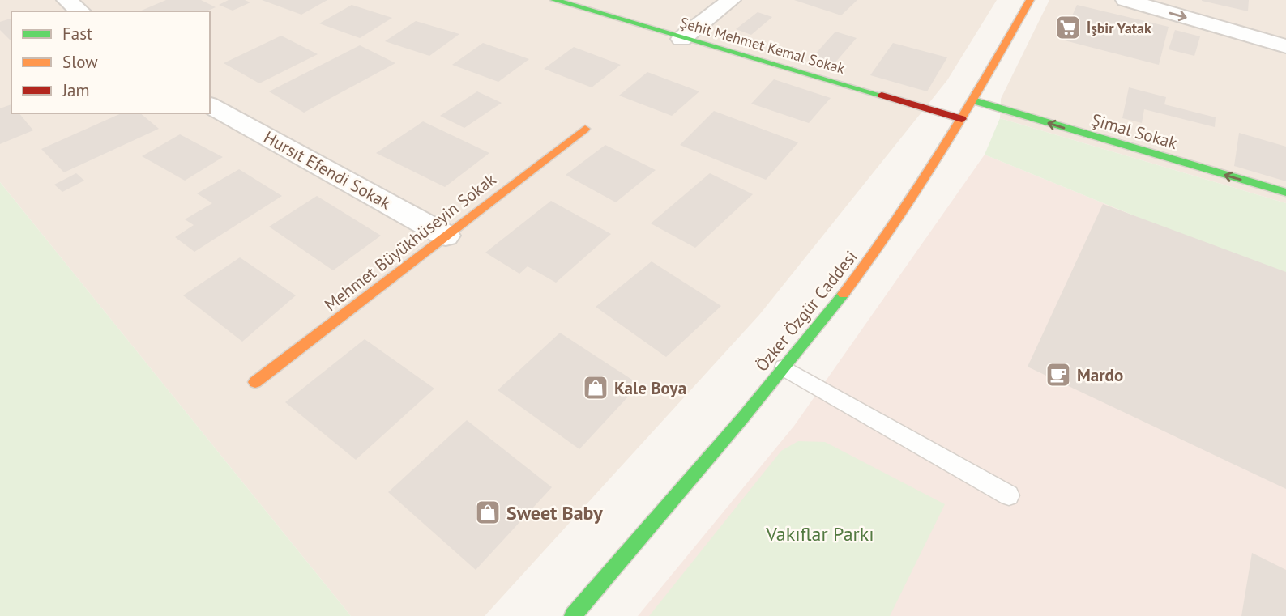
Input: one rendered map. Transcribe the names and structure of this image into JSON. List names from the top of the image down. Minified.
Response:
{"streets":{"street":["Şehit Mehmet Kemal Sokak","Şimal Sokak","Hursıt Efendi Sokak","Mehmet Büyükhüseyin Sokak","Özker Özgür Caddesi"]},"crossings":[["Şehit Mehmet Kemal Sokak","Özker Özgür Caddesi"],["Şimal Sokak","Özker Özgür Caddesi"],["Hursıt Efendi Sokak","Mehmet Büyükhüseyin Sokak"]],"one_way":["Şimal Sokak"],"parks":["Vakıflar Parkı"],"places":{"supermarket":["İşbir Yatak"],"cafe":["Mardo"],"shop":["Kale Boya","Sweet Baby"]},"legend":["Fast","Slow","Jam"]}
